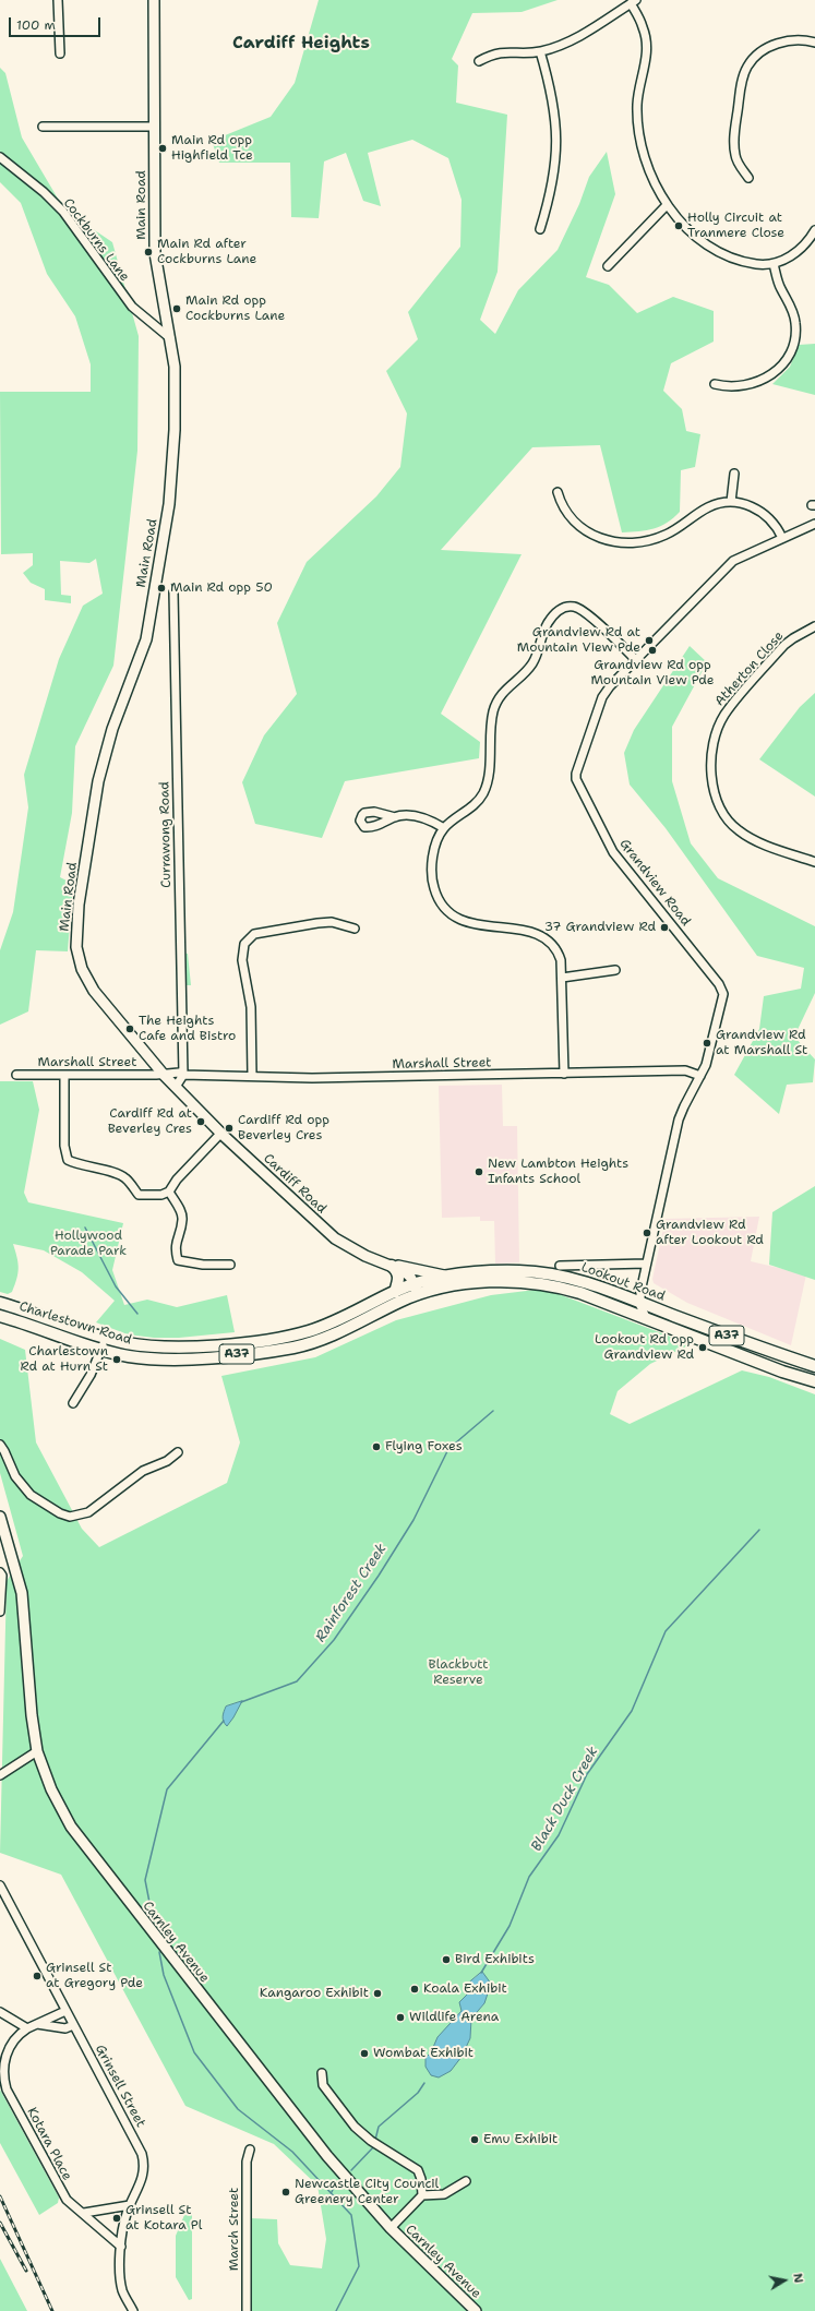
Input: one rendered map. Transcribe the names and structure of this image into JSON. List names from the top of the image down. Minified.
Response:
{"streets":{"highway":["Lookout Road","Charlestown Road","A37"],"main road":["Main Road","Cardiff Road","Carnley Avenue"],"street":["Cockburns Lane","Atherton Close","Currawong Road","Grandview Road","Marshall Street","Grinsell Street","Kotara Place","March Street"]},"crossings":[["Main Road","Cockburns Lane"],["Main Road","Marshall Street"],["Main Road","Cardiff Road"],["Currawong Road","Marshall Street"],["Grandview Road","Marshall Street"],["Grandview Road","Lookout Road"],["Marshall Street","Cardiff Road"],["Cardiff Road","Lookout Road"],["Cardiff Road","Charlestown Road"],["Lookout Road","Charlestown Road"],["Grinsell Street","Kotara Place"]],"districts":["Cardiff Heights"],"water":["Rainforest Creek","Black Duck Creek"],"parks":["Hollywood Parade Park","Blackbutt Reserve"],"places":["Main Rd opp Highfield Tce","Holly Circuit at Tranmere Close","Main Rd after Cockburns Lane","Main Rd opp Cockburns Lane","Main Rd opp 50","Grandview Rd at Mountain View Pde","Grandview Rd opp Mountain View Pde","37 Grandview Rd","The Heights Cafe and Bistro","Grandview Rd at Marshall St","Cardiff Rd at Beverley Cres","Cardiff Rd opp Beverley Cres","New Lambton Heights Infants School","Grandview Rd after Lookout Rd","Lookout Rd opp Grandview Rd","Charlestown Rd at Hurn St","Flying Foxes","Bird Exhibits","Grinsell St at Gregory Pde","Koala Exhibit","Kangaroo Exhibit","Wildlife Arena","Wombat Exhibit","Emu Exhibit","Newcastle City Council Greenery Center","Grinsell St at Kotara Pl"],"scale_bar":"100 m","north":"right"}
